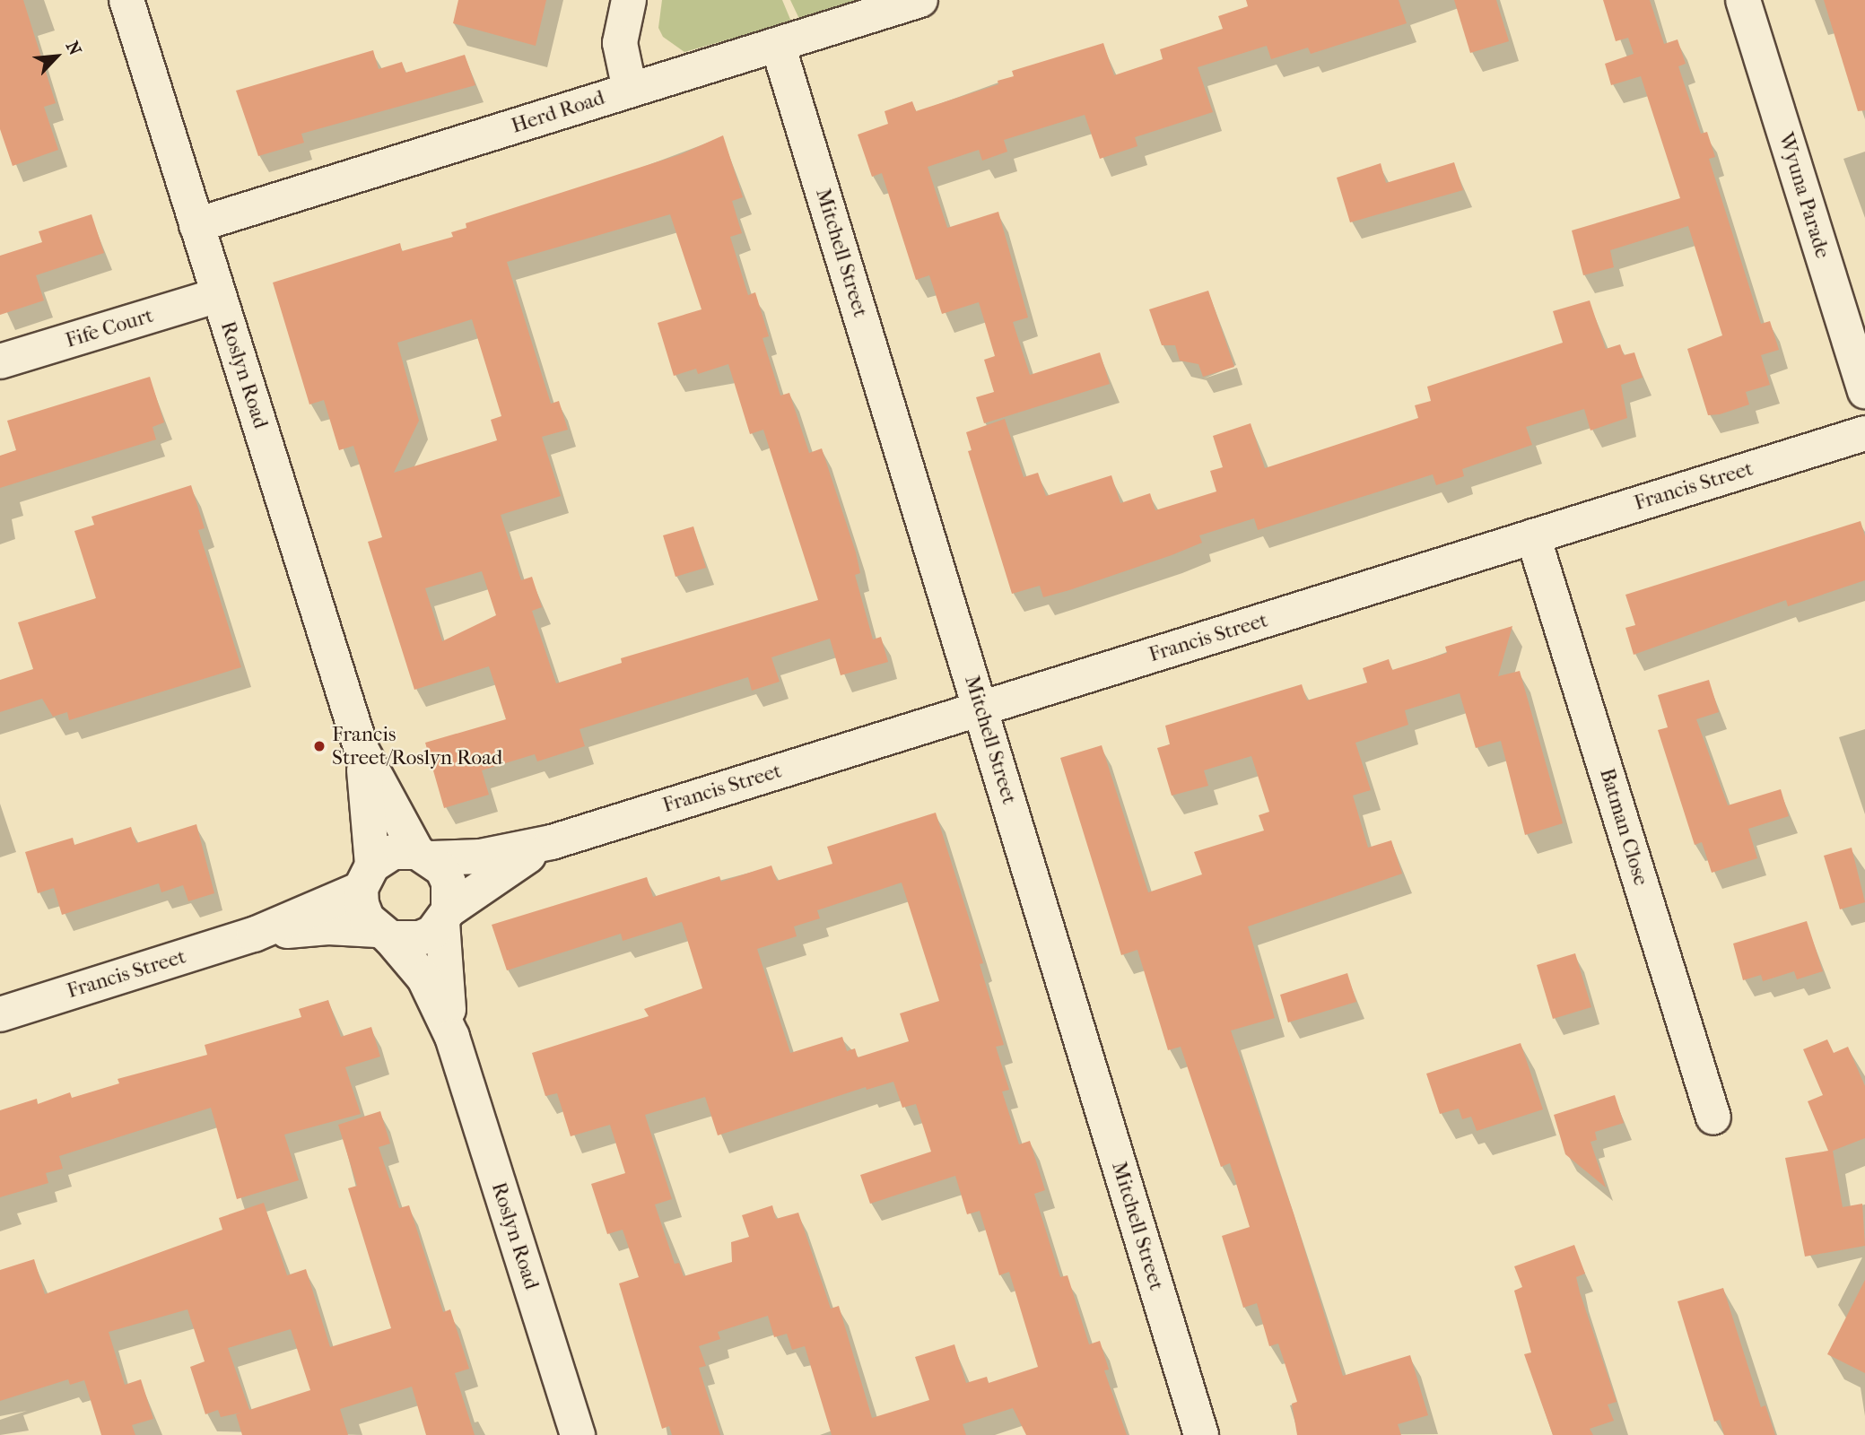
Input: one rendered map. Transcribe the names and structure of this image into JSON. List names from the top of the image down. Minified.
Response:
{"streets":{"street":["Herd Road","Wyuna Parade","Mitchell Street","Fife Court","Roslyn Road","Francis Street","Batman Close"]},"crossings":[["Herd Road","Mitchell Street"],["Herd Road","Roslyn Road"],["Mitchell Street","Francis Street"],["Fife Court","Roslyn Road"],["Roslyn Road","Francis Street"],["Francis Street","Batman Close"]],"places":["Francis Street/Roslyn Road"],"north":"top right"}
